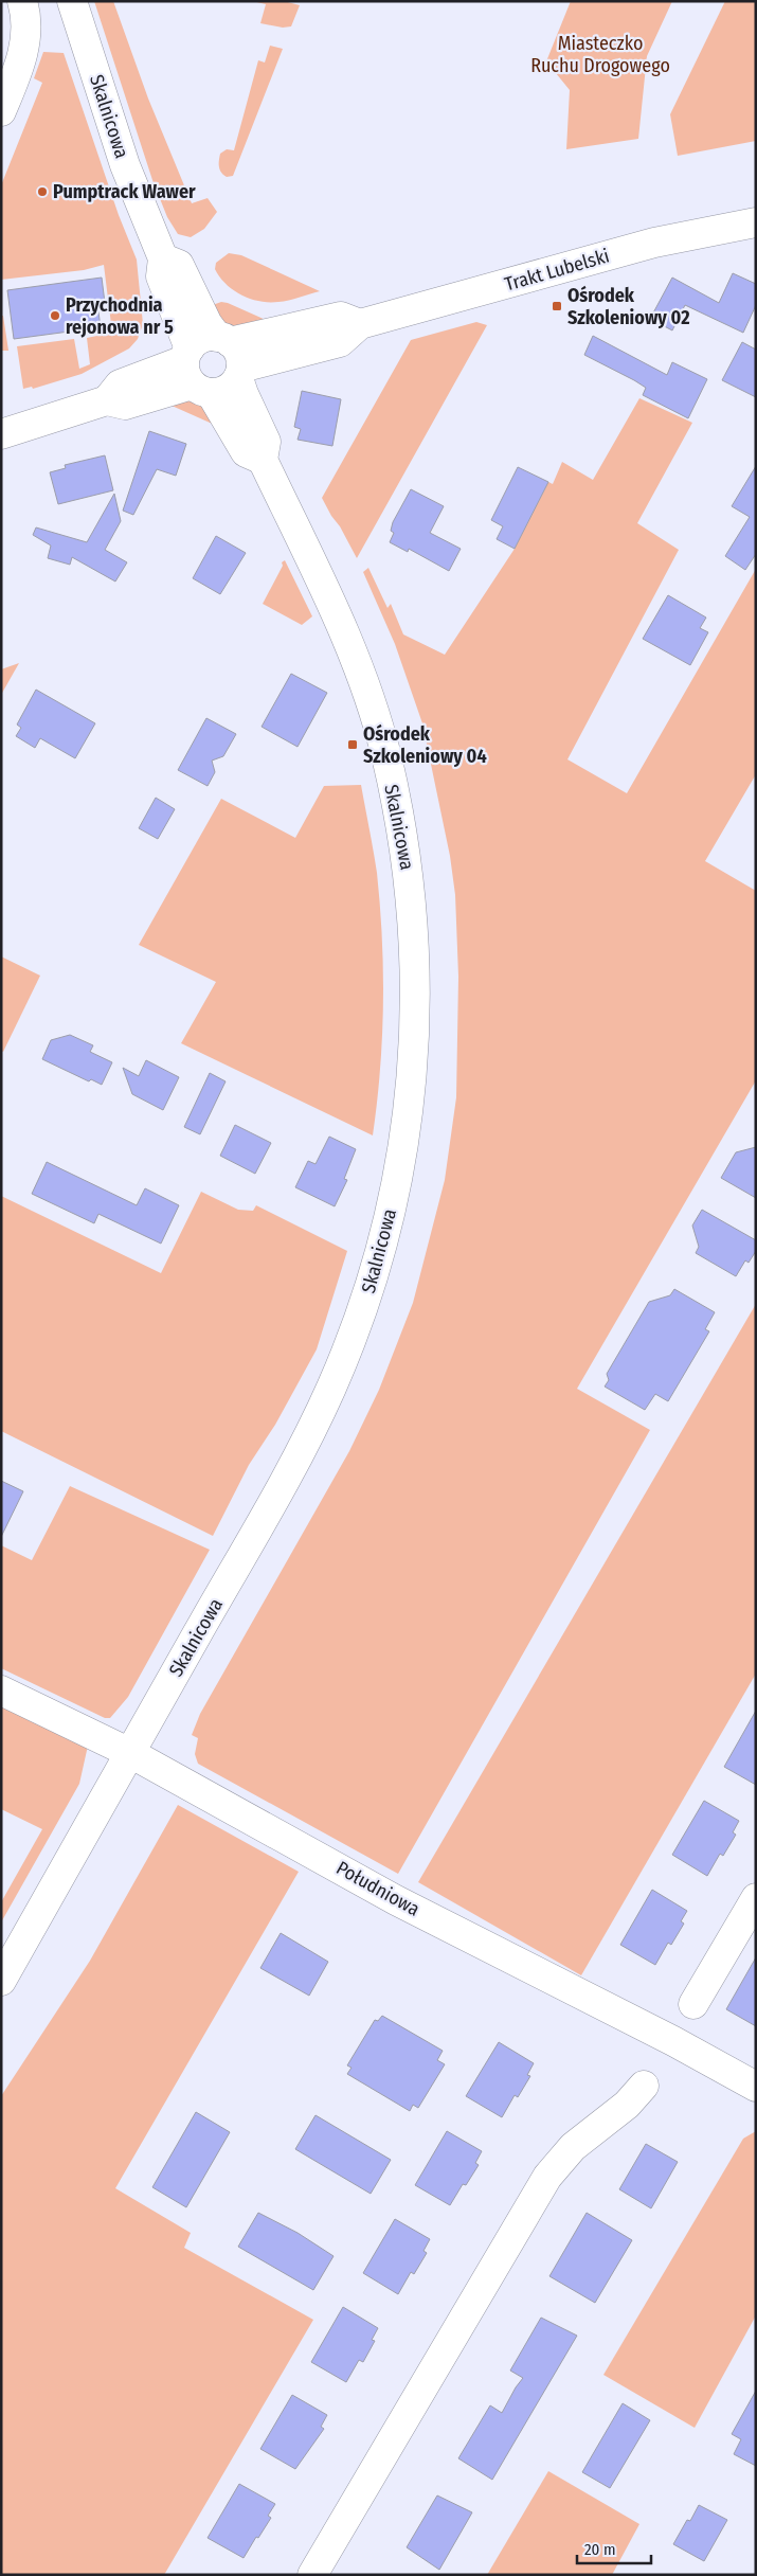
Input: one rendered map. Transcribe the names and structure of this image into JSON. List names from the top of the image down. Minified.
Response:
{"streets":{"street":["Skalnicowa","Trakt Lubelski","Południowa"]},"crossings":[["Skalnicowa","Trakt Lubelski"],["Skalnicowa","Południowa"]],"parks":["Miasteczko Ruchu Drogowego"],"places":{"other":["Pumptrack Wawer","Przychodnia rejonowa nr 5"],"transit":["Ośrodek Szkoleniowy 02","Ośrodek Szkoleniowy 04"]},"scale_bar":"20 m"}
